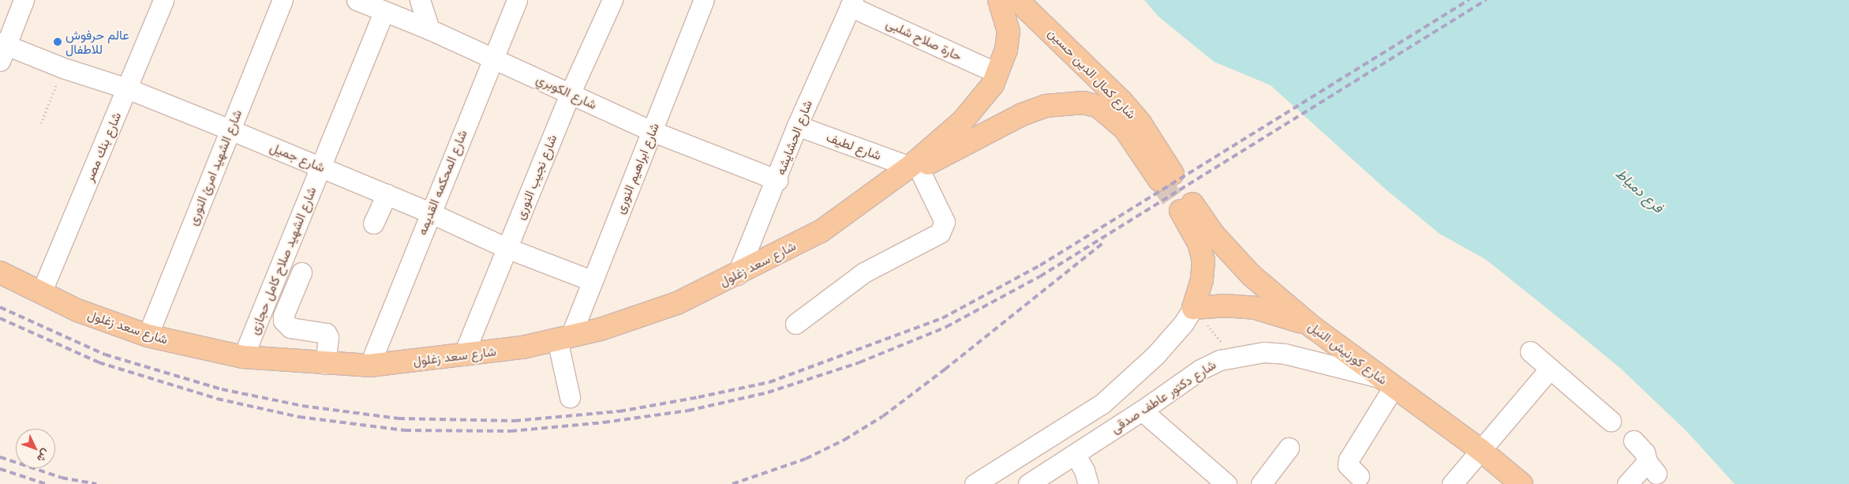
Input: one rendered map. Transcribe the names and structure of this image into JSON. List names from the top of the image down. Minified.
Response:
{"streets":{"main road":["شارع كمال الدين حسين","شارع سعد زغلول","شارع كورنيش النيل"],"street":["حارة صلاح شلبى","شارع الكوبري","شارع الحشايشه","شارع لطيف","شارع بنك مصر","شارع جميل","شارع الشهيد امرئ النورى","شارع ابراهيم النورى","شارع نجيب النورى","شارع المحكمه القديمه","شارع الشهيد صلاح كامل حجازى","شارع دكتور عاطف صدقى"]},"crossings":[["حارة صلاح شلبى","شارع الحشايشه"],["حارة صلاح شلبى","شارع سعد زغلول"],["شارع كمال الدين حسين","شارع سعد زغلول"],["شارع الكوبري","شارع الحشايشه"],["شارع الكوبري","شارع ابراهيم النورى"],["شارع الكوبري","شارع نجيب النورى"],["شارع الكوبري","شارع المحكمه القديمه"],["شارع الكوبري","شارع الشهيد صلاح كامل حجازى"],["شارع الحشايشه","شارع لطيف"],["شارع الحشايشه","شارع سعد زغلول"],["شارع لطيف","شارع سعد زغلول"],["شارع بنك مصر","شارع جميل"],["شارع بنك مصر","شارع سعد زغلول"],["شارع جميل","شارع الشهيد امرئ النورى"],["شارع جميل","شارع ابراهيم النورى"],["شارع جميل","شارع نجيب النورى"],["شارع جميل","شارع المحكمه القديمه"],["شارع جميل","شارع الشهيد صلاح كامل حجازى"],["شارع الشهيد امرئ النورى","شارع سعد زغلول"],["شارع ابراهيم النورى","شارع سعد زغلول"],["شارع نجيب النورى","شارع سعد زغلول"],["شارع المحكمه القديمه","شارع سعد زغلول"],["شارع الشهيد صلاح كامل حجازى","شارع سعد زغلول"],["شارع كورنيش النيل","شارع دكتور عاطف صدقى"]],"water":["فرع دمياط"],"places":["عالم حرفوش للاطفال"],"north":"bottom right"}
